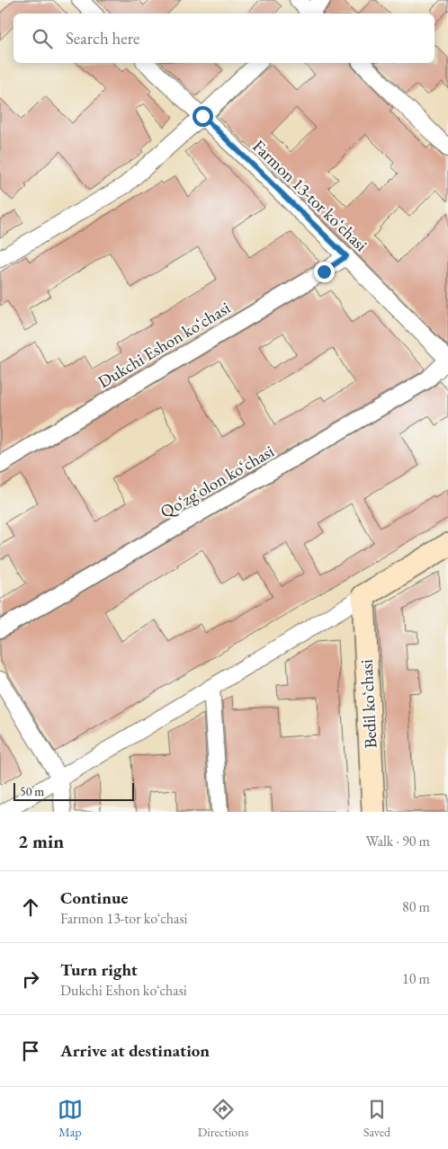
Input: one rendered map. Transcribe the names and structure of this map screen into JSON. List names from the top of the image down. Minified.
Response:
{"streets":{"street":["Farmon 13-tor koʻchasi","Dukchi Eshon koʻchasi","Qoʻzgʻolon koʻchasi","Bedil koʻchasi"]},"crossings":[["Farmon 13-tor koʻchasi","Dukchi Eshon koʻchasi"],["Farmon 13-tor koʻchasi","Qoʻzgʻolon koʻchasi"]],"scale_bar":"50 m","page":{"search":"Search here","scale":"50 m","heading":["2 min","Walk · 90 m"],"list":[["Continue","Farmon 13-tor koʻchasi","80 m"],["Turn right","Dukchi Eshon koʻchasi","10 m"],"Arrive at destination"],"nav":["Map","Directions","Saved"]}}
